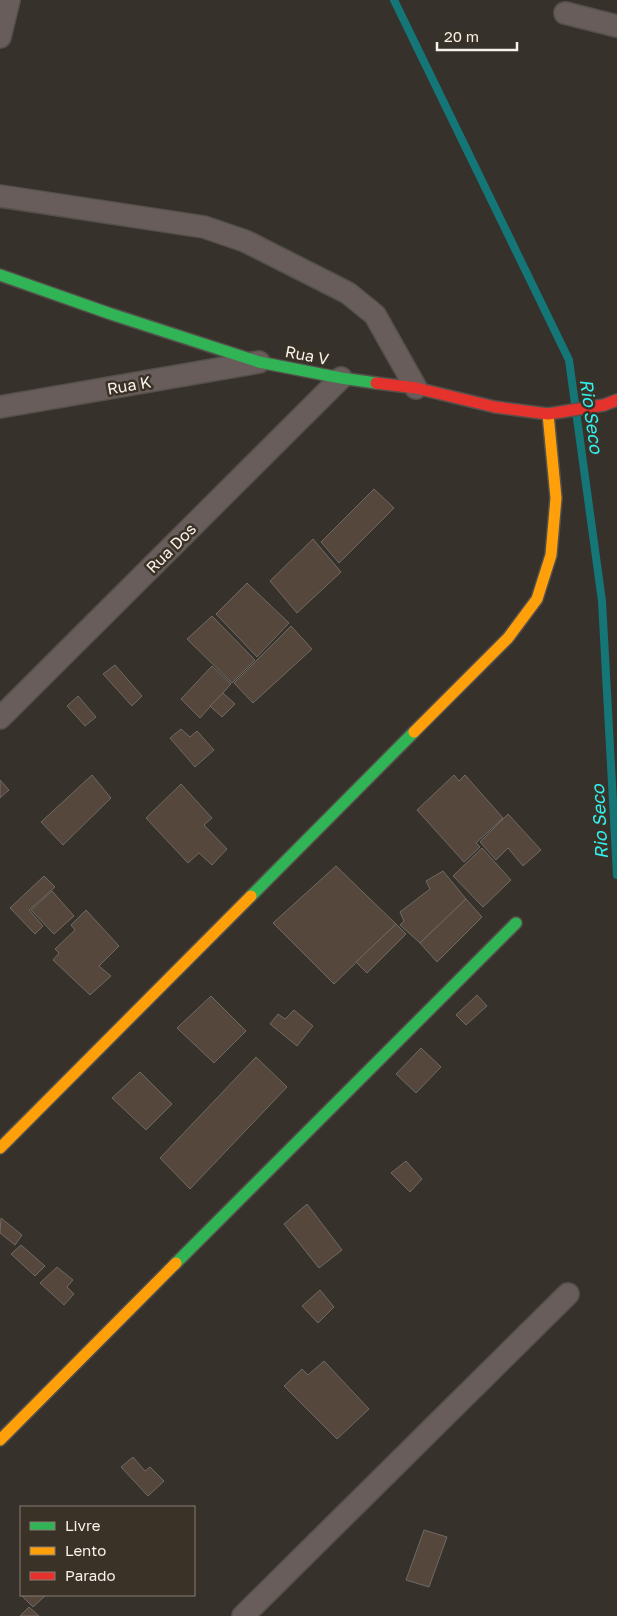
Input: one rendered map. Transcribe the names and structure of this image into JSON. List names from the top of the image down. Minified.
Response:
{"streets":{"street":["Rua V","Rua K","Rua Dos"]},"crossings":[["Rua V","Rua K"],["Rua V","Rua Dos"]],"water":["Rio Seco"],"legend":["Livre","Lento","Parado"],"scale_bar":"20 m"}
